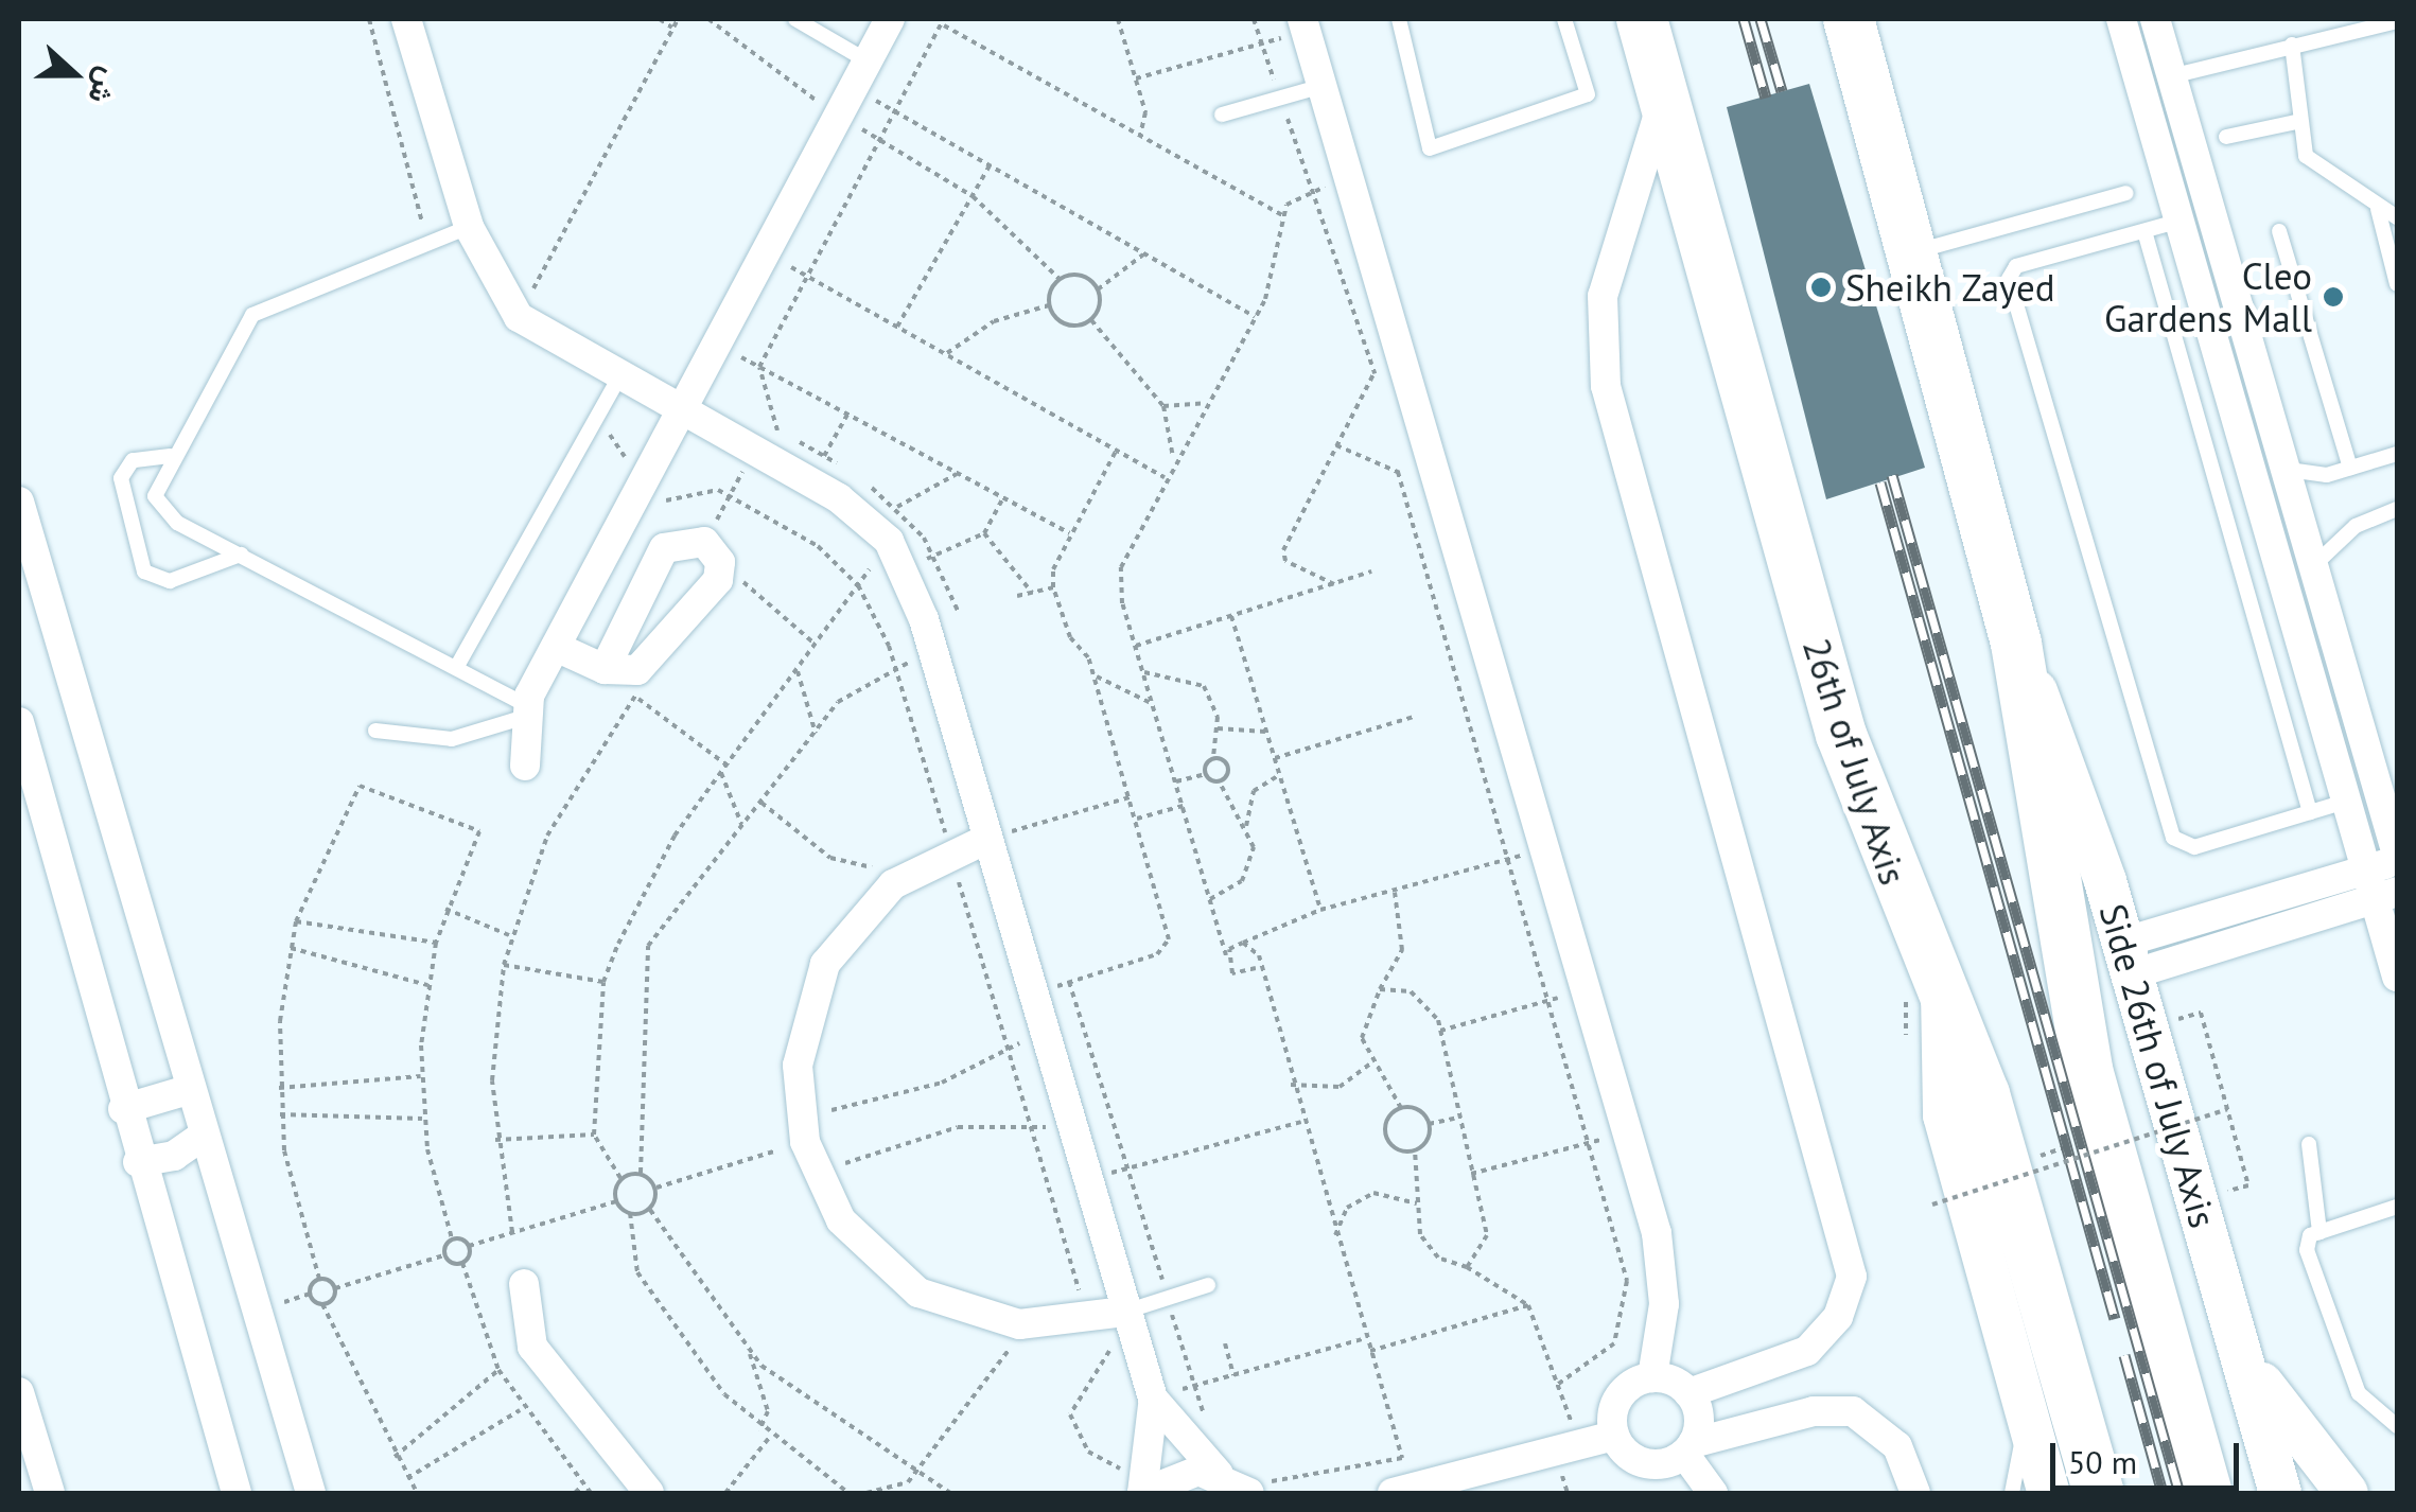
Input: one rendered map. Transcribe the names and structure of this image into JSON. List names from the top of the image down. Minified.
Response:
{"streets":{"highway":["26th of July Axis"],"main road":["Side 26th of July Axis"]},"places":["Sheikh Zayed","Cleo Gardens Mall"],"scale_bar":"50 m","north":"right"}
